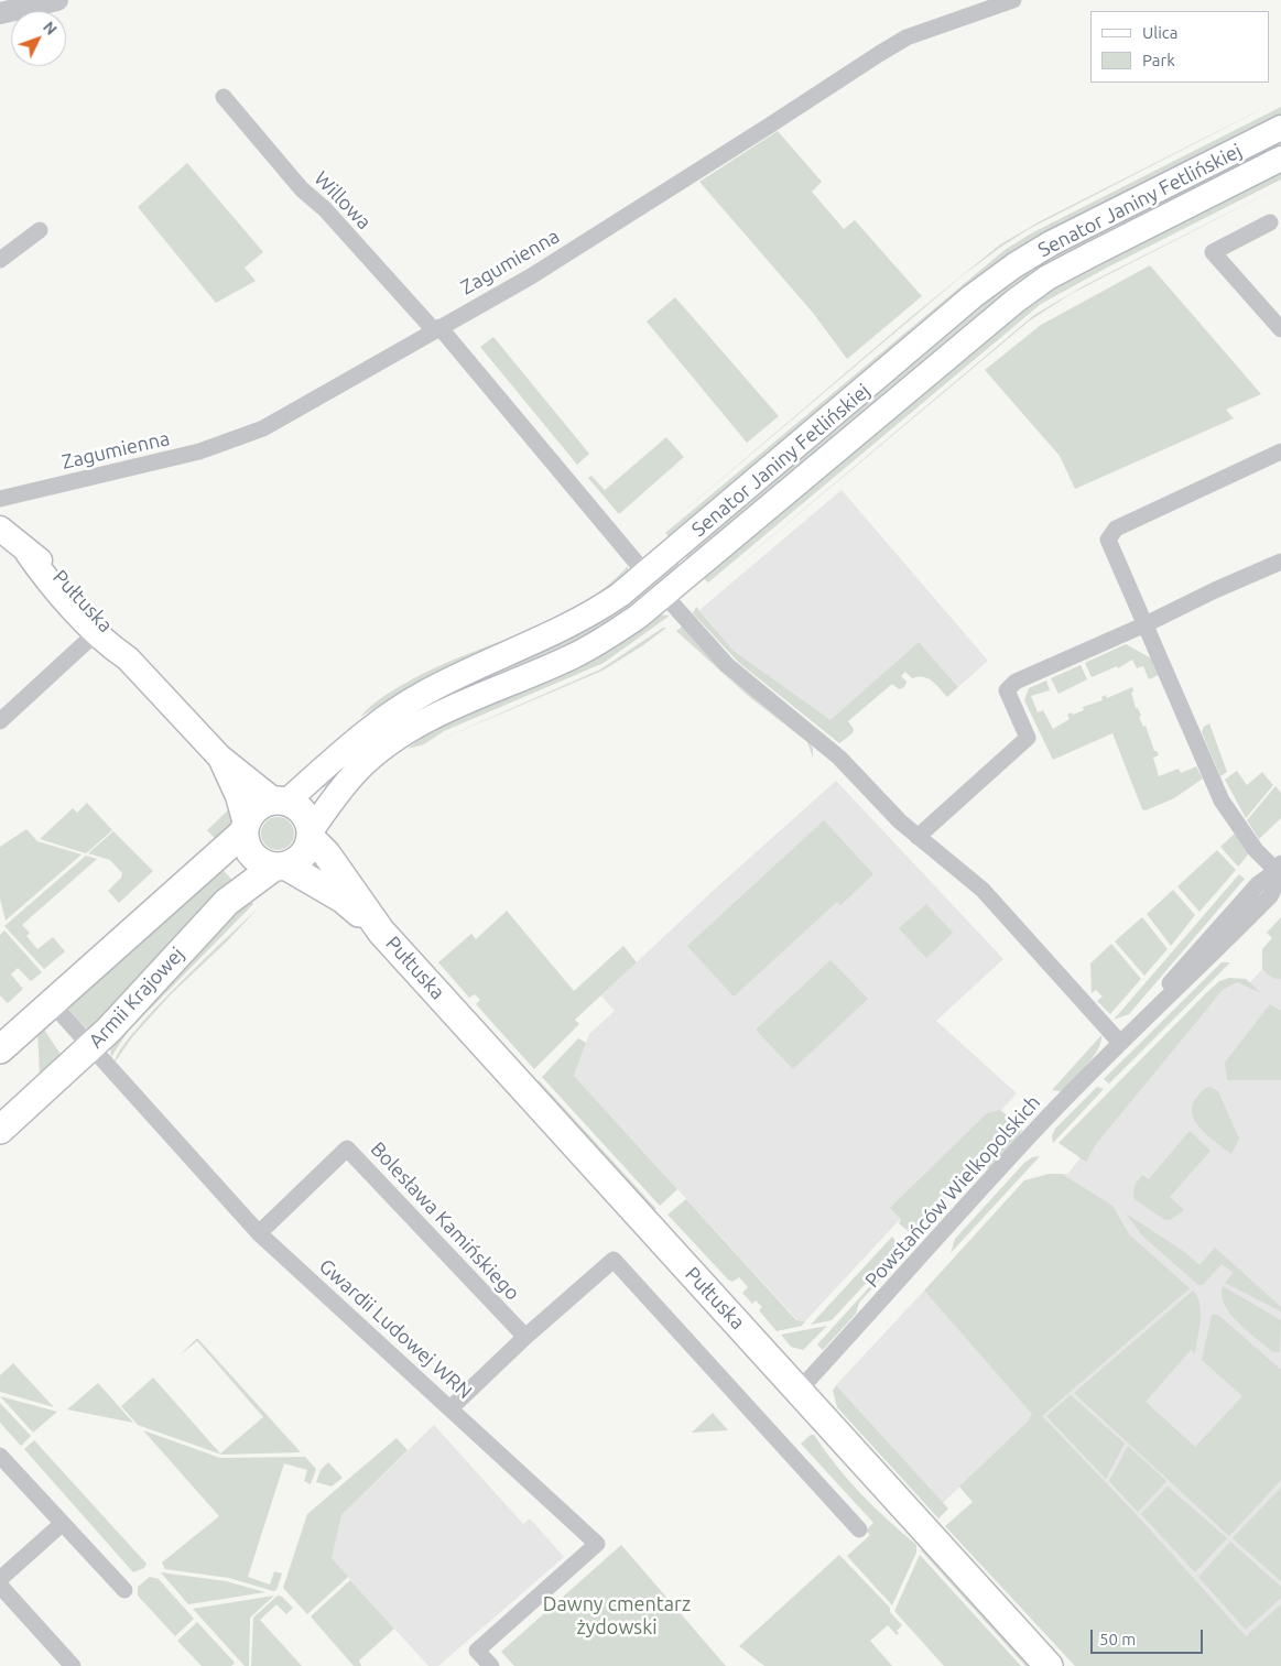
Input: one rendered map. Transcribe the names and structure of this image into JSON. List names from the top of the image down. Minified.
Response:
{"streets":{"main road":["Senator Janiny Fetlińskiej","Pułtuska","Armii Krajowej"],"street":["Willowa","Zagumienna","Powstańców Wielkopolskich","Bolesława Kamińskiego","Gwardii Ludowej WRN"]},"crossings":[["Willowa","Senator Janiny Fetlińskiej"],["Willowa","Zagumienna"],["Senator Janiny Fetlińskiej","Pułtuska"],["Senator Janiny Fetlińskiej","Armii Krajowej"],["Pułtuska","Armii Krajowej"],["Pułtuska","Powstańców Wielkopolskich"],["Armii Krajowej","Gwardii Ludowej WRN"],["Bolesława Kamińskiego","Gwardii Ludowej WRN"]],"parks":["Dawny cmentarz żydowski"],"legend":["Ulica","Park"],"scale_bar":"50 m","north":"top right"}
